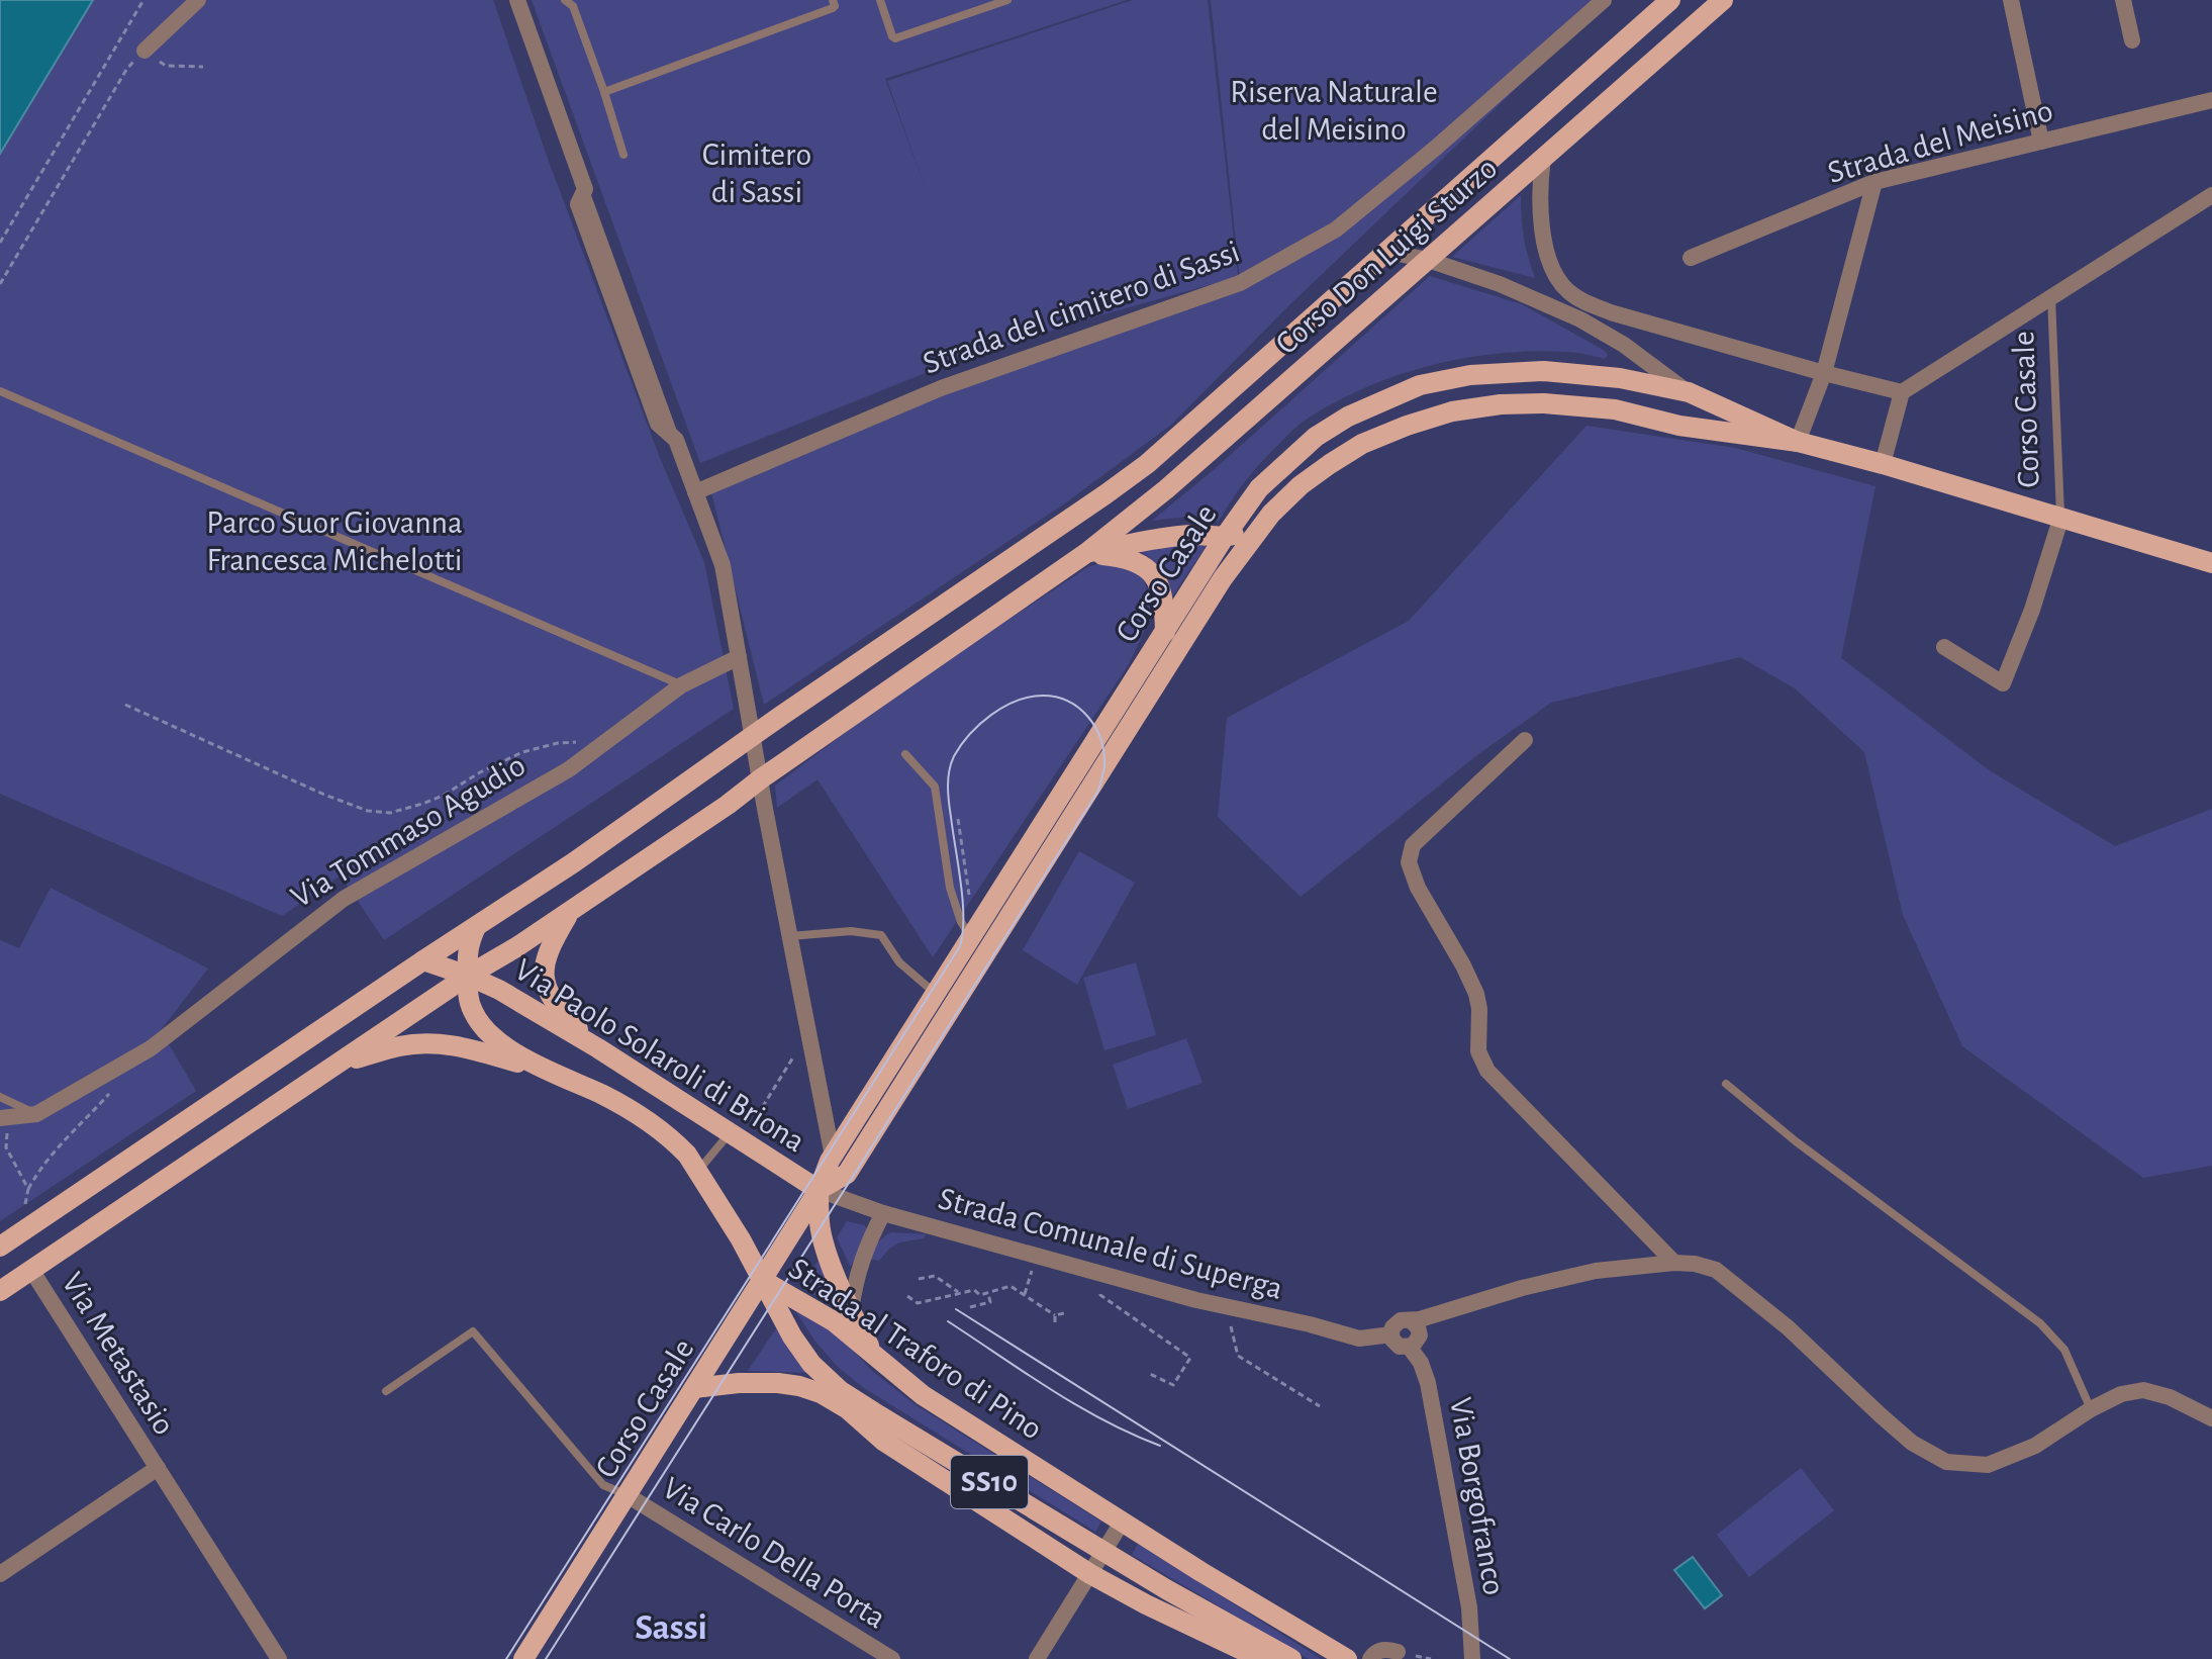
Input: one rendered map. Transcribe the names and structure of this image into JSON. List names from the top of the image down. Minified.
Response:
{"streets":{"main road":["Corso Don Luigi Sturzo","Corso Casale","Via Paolo Solaroli di Briona","Strada al Traforo di Pino","SS10"],"street":["Strada del Meisino","Strada del cimitero di Sassi","Via Tommaso Agudio","Strada Comunale di Superga","Via Metastasio","Via Borgofranco","Via Carlo Della Porta"]},"crossings":[["Corso Casale","Via Paolo Solaroli di Briona"],["Corso Casale","Strada Comunale di Superga"],["Corso Casale","Strada al Traforo di Pino"],["Corso Casale","SS10"],["Corso Casale","Via Carlo Della Porta"],["Via Paolo Solaroli di Briona","Strada Comunale di Superga"],["Via Paolo Solaroli di Briona","Strada al Traforo di Pino"],["Strada Comunale di Superga","Via Borgofranco"],["Strada al Traforo di Pino","SS10"]],"districts":["Sassi"],"parks":["Riserva Naturale del Meisino","Cimitero di Sassi","Parco Suor Giovanna Francesca Michelotti"]}
